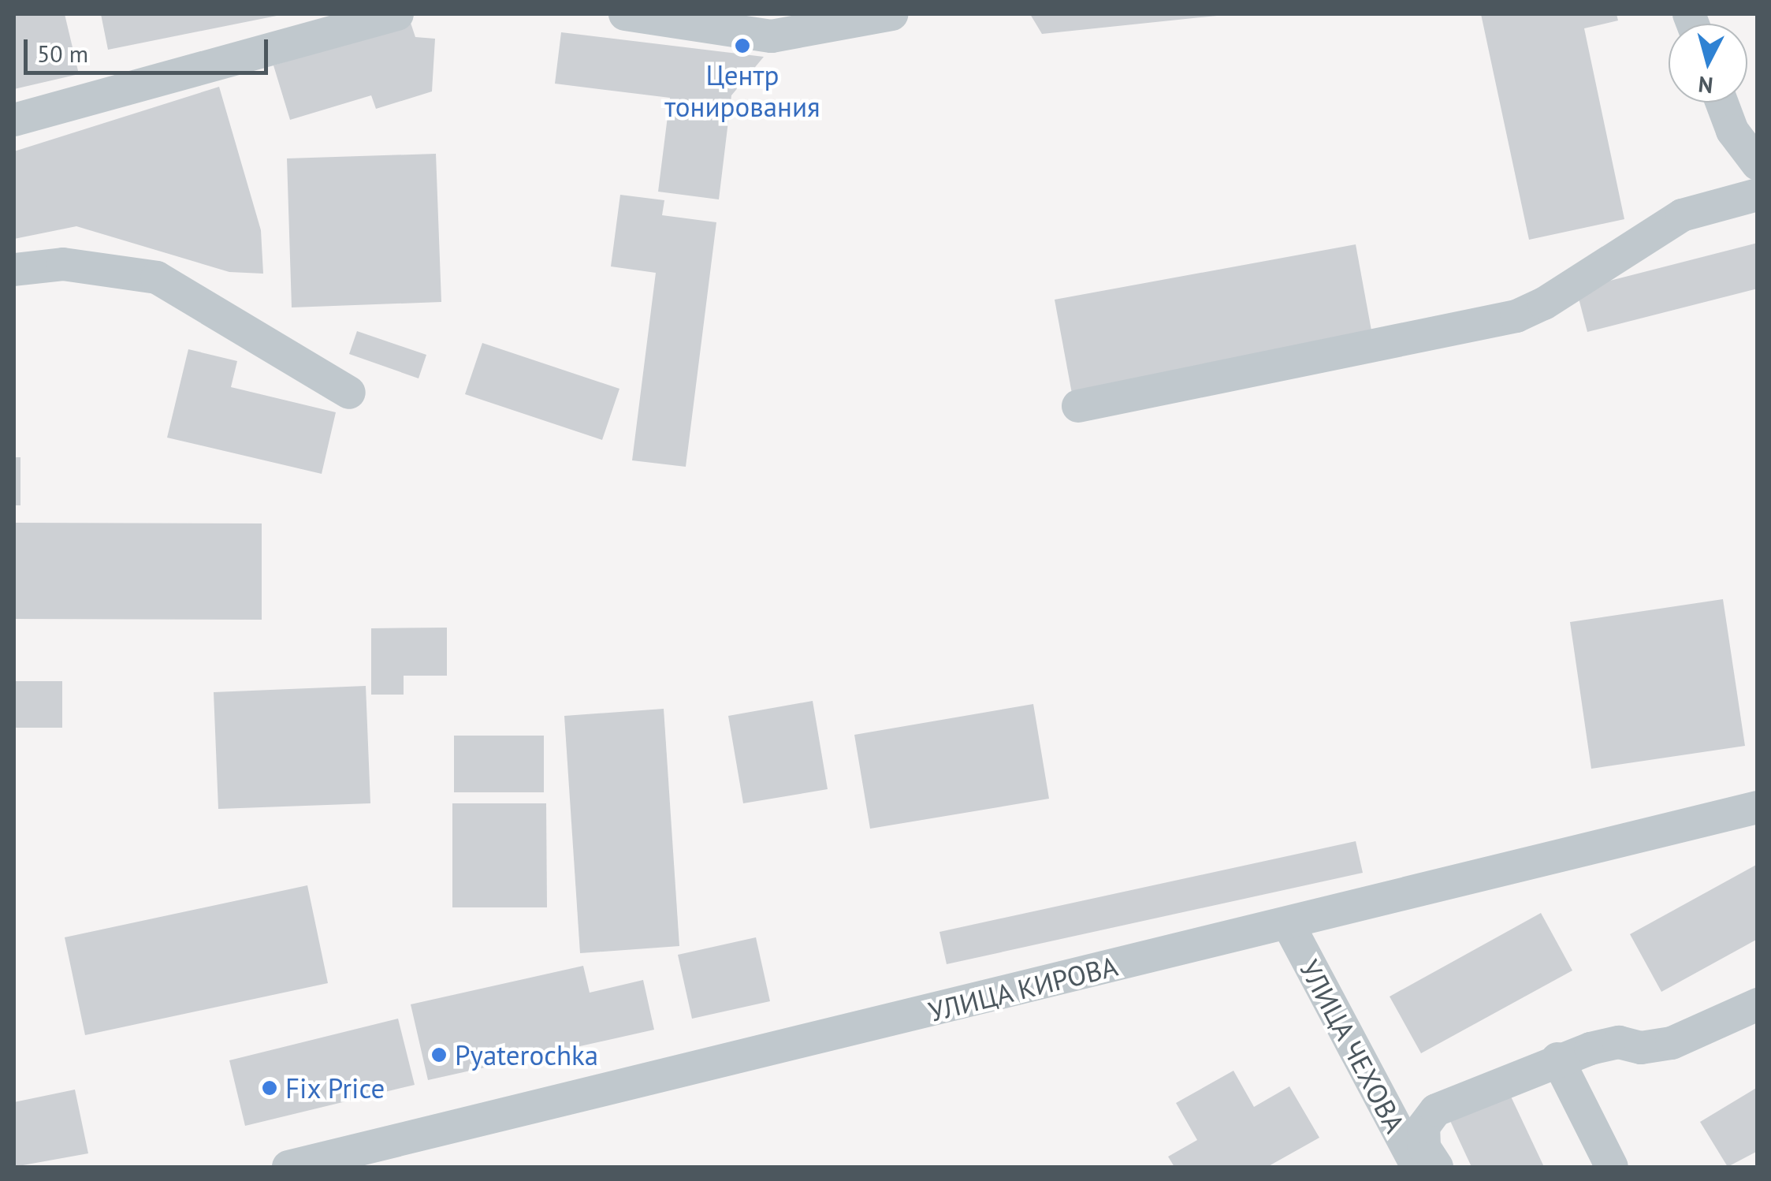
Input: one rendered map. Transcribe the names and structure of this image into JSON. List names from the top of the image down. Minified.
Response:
{"streets":{"street":["УЛИЦА КИРОВА","УЛИЦА ЧЕХОВА"]},"crossings":[["УЛИЦА КИРОВА","УЛИЦА ЧЕХОВА"]],"places":["Центр тонирования","Pyaterochka","Fix Price"],"scale_bar":"50 m","north":"bottom"}
